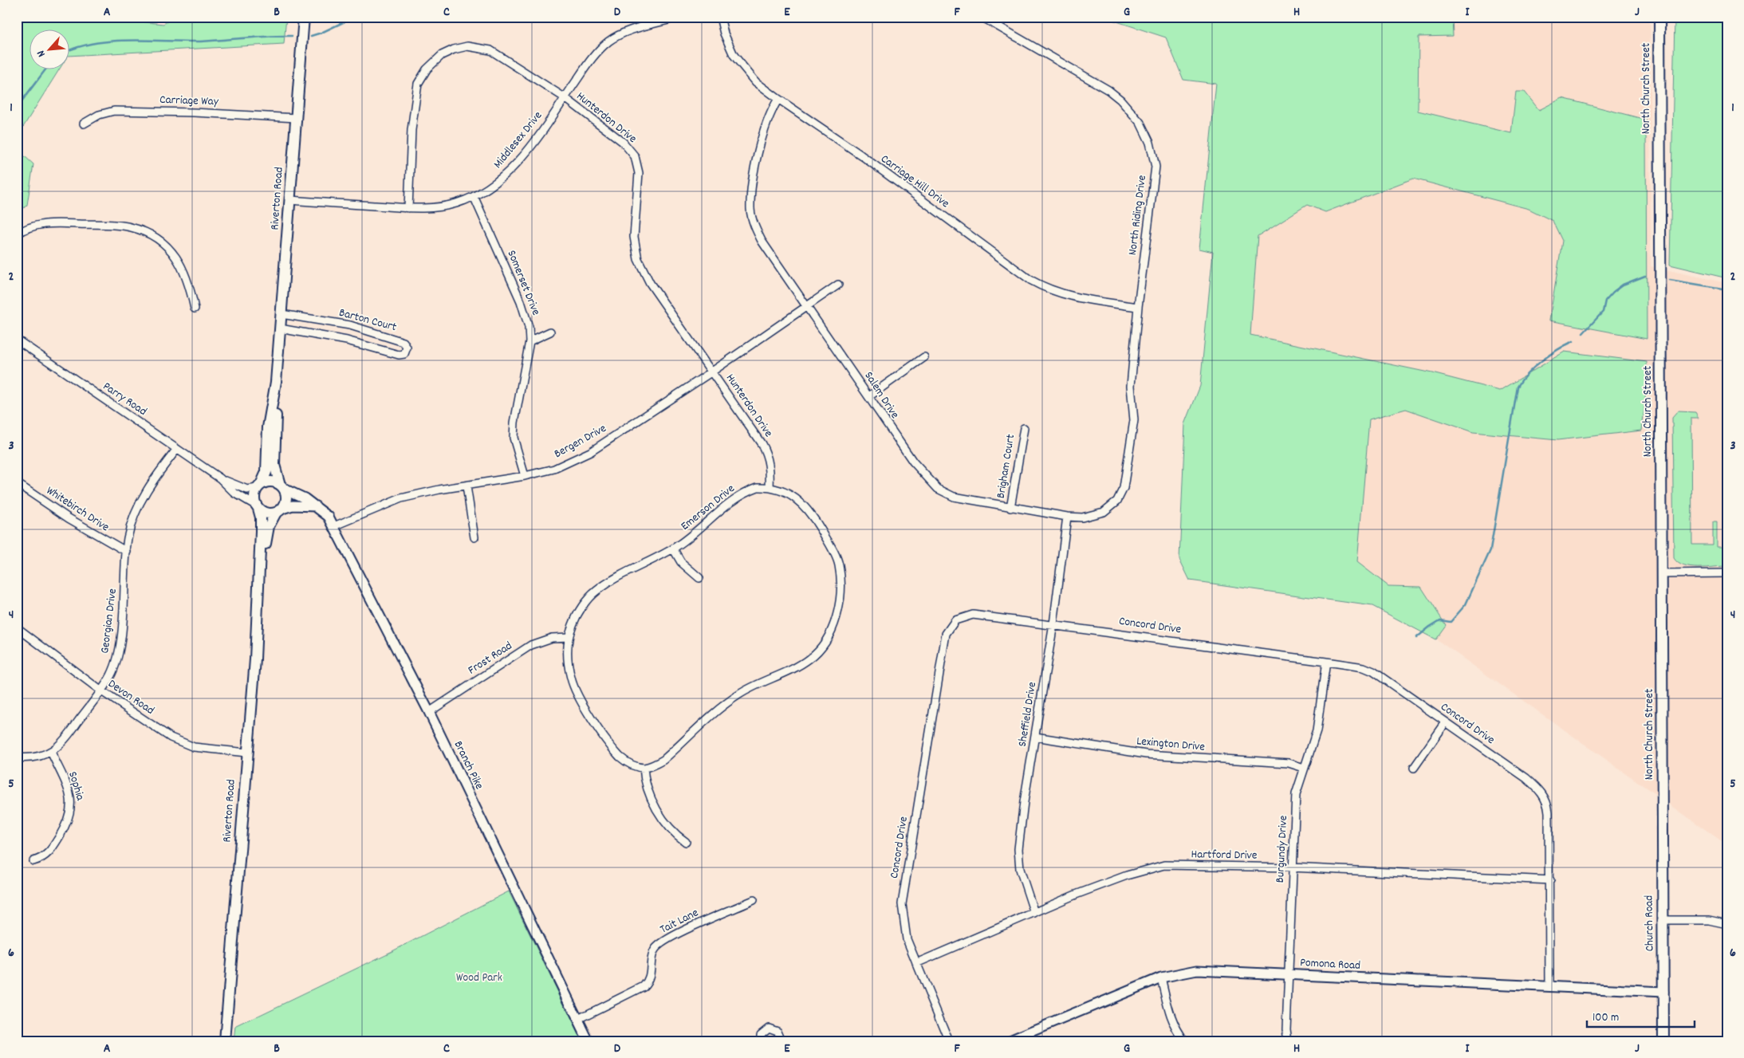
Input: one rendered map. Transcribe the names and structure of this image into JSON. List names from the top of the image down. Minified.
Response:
{"streets":{"main road":["North Church Street","Riverton Road","Church Road"],"street":["Carriage Way","Hunterdon Drive","Middlesex Drive","Carriage Hill Drive","North Riding Drive","Somerset Drive","Barton Court","Salem Drive","Parry Road","Bergen Drive","Brigham Court","Emerson Drive","Whitebirch Drive","Georgian Drive","Concord Drive","Frost Road","Devon Road","Sheffield Drive","Lexington Drive","Branch Pike","Sophia","Burgundy Drive","Hartford Drive","Tait Lane","Pomona Road"]},"crossings":[["North Church Street","Church Road"],["Carriage Way","Riverton Road"],["Hunterdon Drive","Middlesex Drive"],["Hunterdon Drive","Bergen Drive"],["Hunterdon Drive","Emerson Drive"],["Middlesex Drive","Riverton Road"],["Middlesex Drive","Somerset Drive"],["Carriage Hill Drive","North Riding Drive"],["Carriage Hill Drive","Salem Drive"],["Riverton Road","Barton Court"],["Riverton Road","Parry Road"],["Riverton Road","Devon Road"],["Riverton Road","Branch Pike"],["North Riding Drive","Salem Drive"],["Somerset Drive","Bergen Drive"],["Salem Drive","Bergen Drive"],["Salem Drive","Brigham Court"],["Salem Drive","Sheffield Drive"],["Parry Road","Georgian Drive"],["Parry Road","Branch Pike"],["Bergen Drive","Branch Pike"],["Emerson Drive","Frost Road"],["Whitebirch Drive","Georgian Drive"],["Georgian Drive","Devon Road"],["Georgian Drive","Sophia"],["Concord Drive","Sheffield Drive"],["Concord Drive","Burgundy Drive"],["Concord Drive","Hartford Drive"],["Concord Drive","Pomona Road"],["Frost Road","Branch Pike"],["Sheffield Drive","Lexington Drive"],["Sheffield Drive","Hartford Drive"],["Lexington Drive","Burgundy Drive"],["Branch Pike","Tait Lane"],["Burgundy Drive","Hartford Drive"],["Burgundy Drive","Pomona Road"],["Church Road","Pomona Road"]],"parks":["Wood Park"],"scale_bar":"100 m","north":"bottom left","grid":{"columns":["A","B","C","D","E","F","G","H","I","J"],"rows":["1","2","3","4","5","6"]}}
